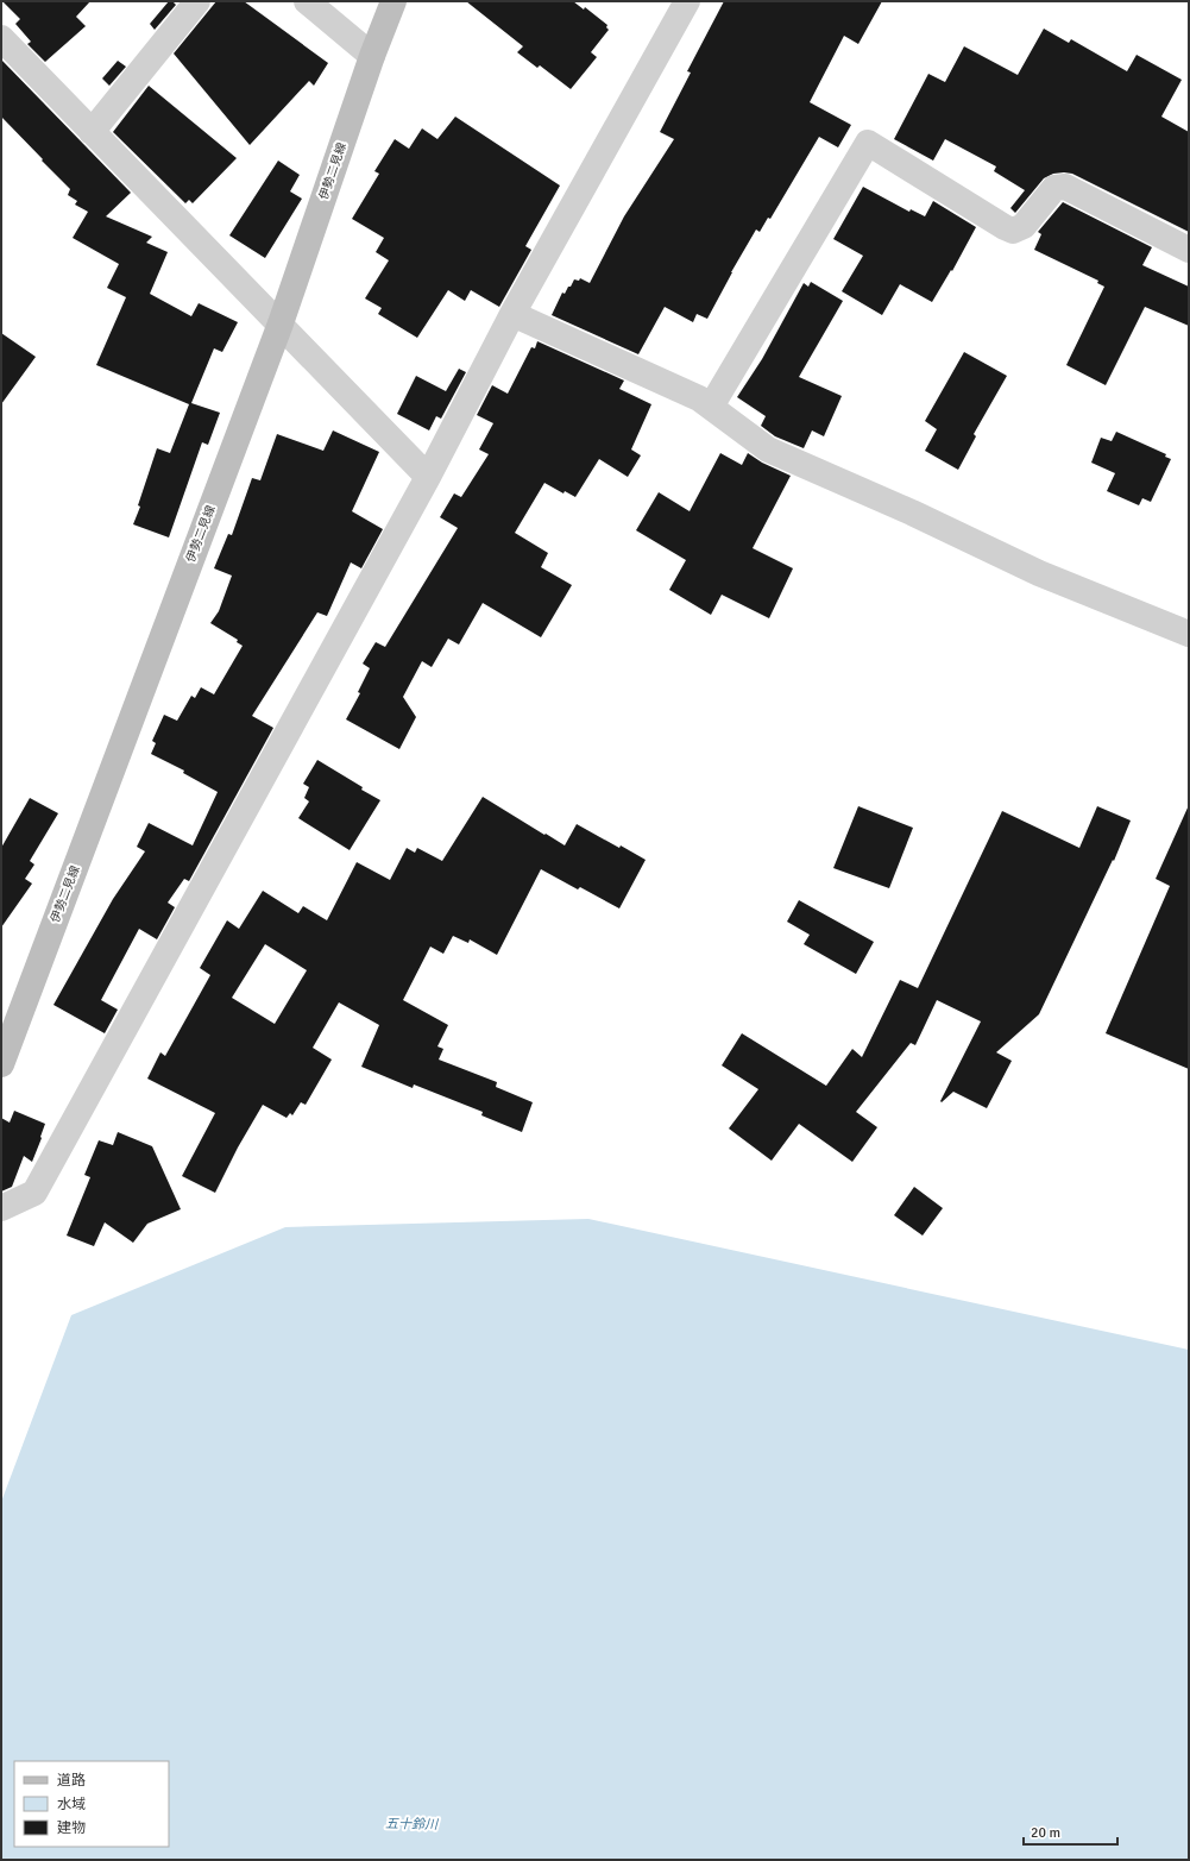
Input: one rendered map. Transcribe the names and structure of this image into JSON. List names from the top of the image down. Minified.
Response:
{"streets":{"main road":["伊勢二見線"]},"water":["五十鈴川"],"legend":["道路","水域","建物"],"scale_bar":"20 m"}
